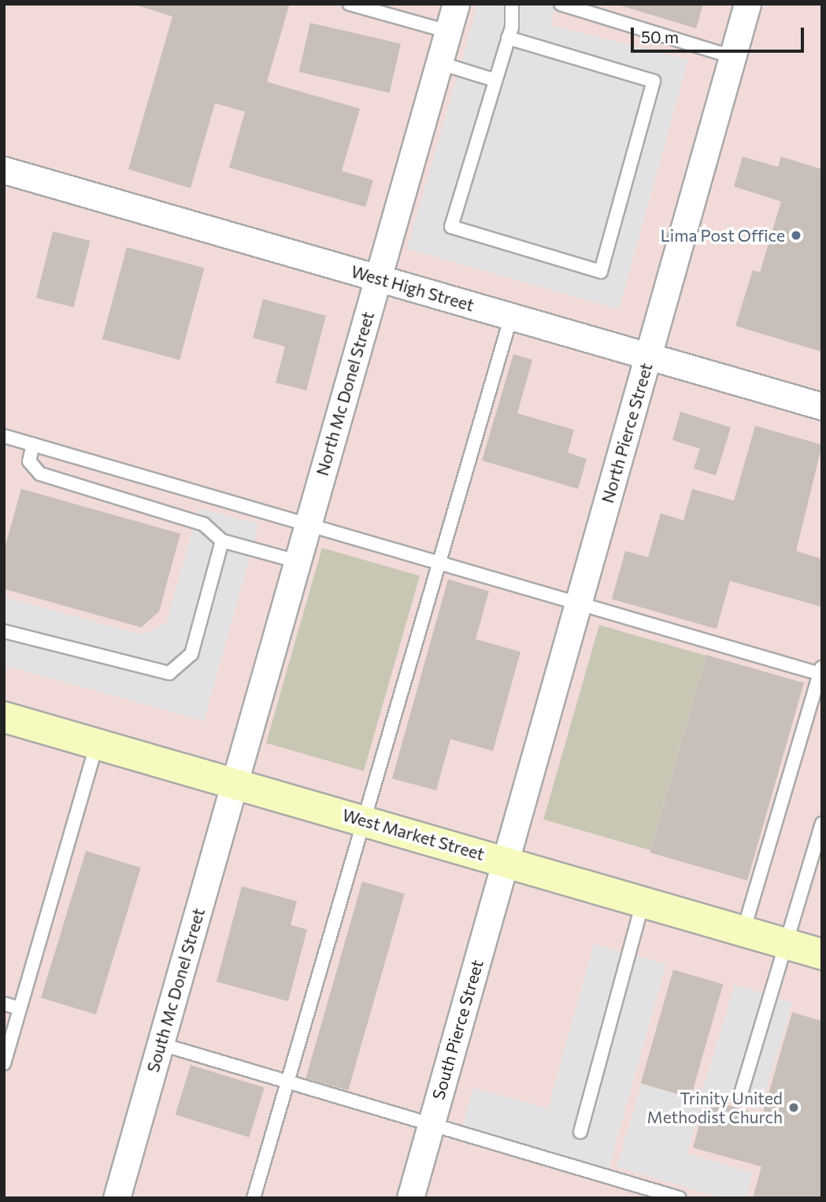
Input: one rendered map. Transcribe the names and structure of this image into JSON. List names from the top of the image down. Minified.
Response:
{"streets":{"street":["West High Street","North Mc Donel Street","North Pierce Street","West Market Street","South Mc Donel Street","South Pierce Street"]},"crossings":[["West High Street","North Mc Donel Street"],["West High Street","North Pierce Street"],["North Mc Donel Street","West Market Street"],["North Mc Donel Street","South Mc Donel Street"],["North Pierce Street","West Market Street"],["North Pierce Street","South Pierce Street"],["West Market Street","South Mc Donel Street"],["West Market Street","South Pierce Street"]],"places":["Lima Post Office","Trinity United Methodist Church"],"scale_bar":"50 m"}
